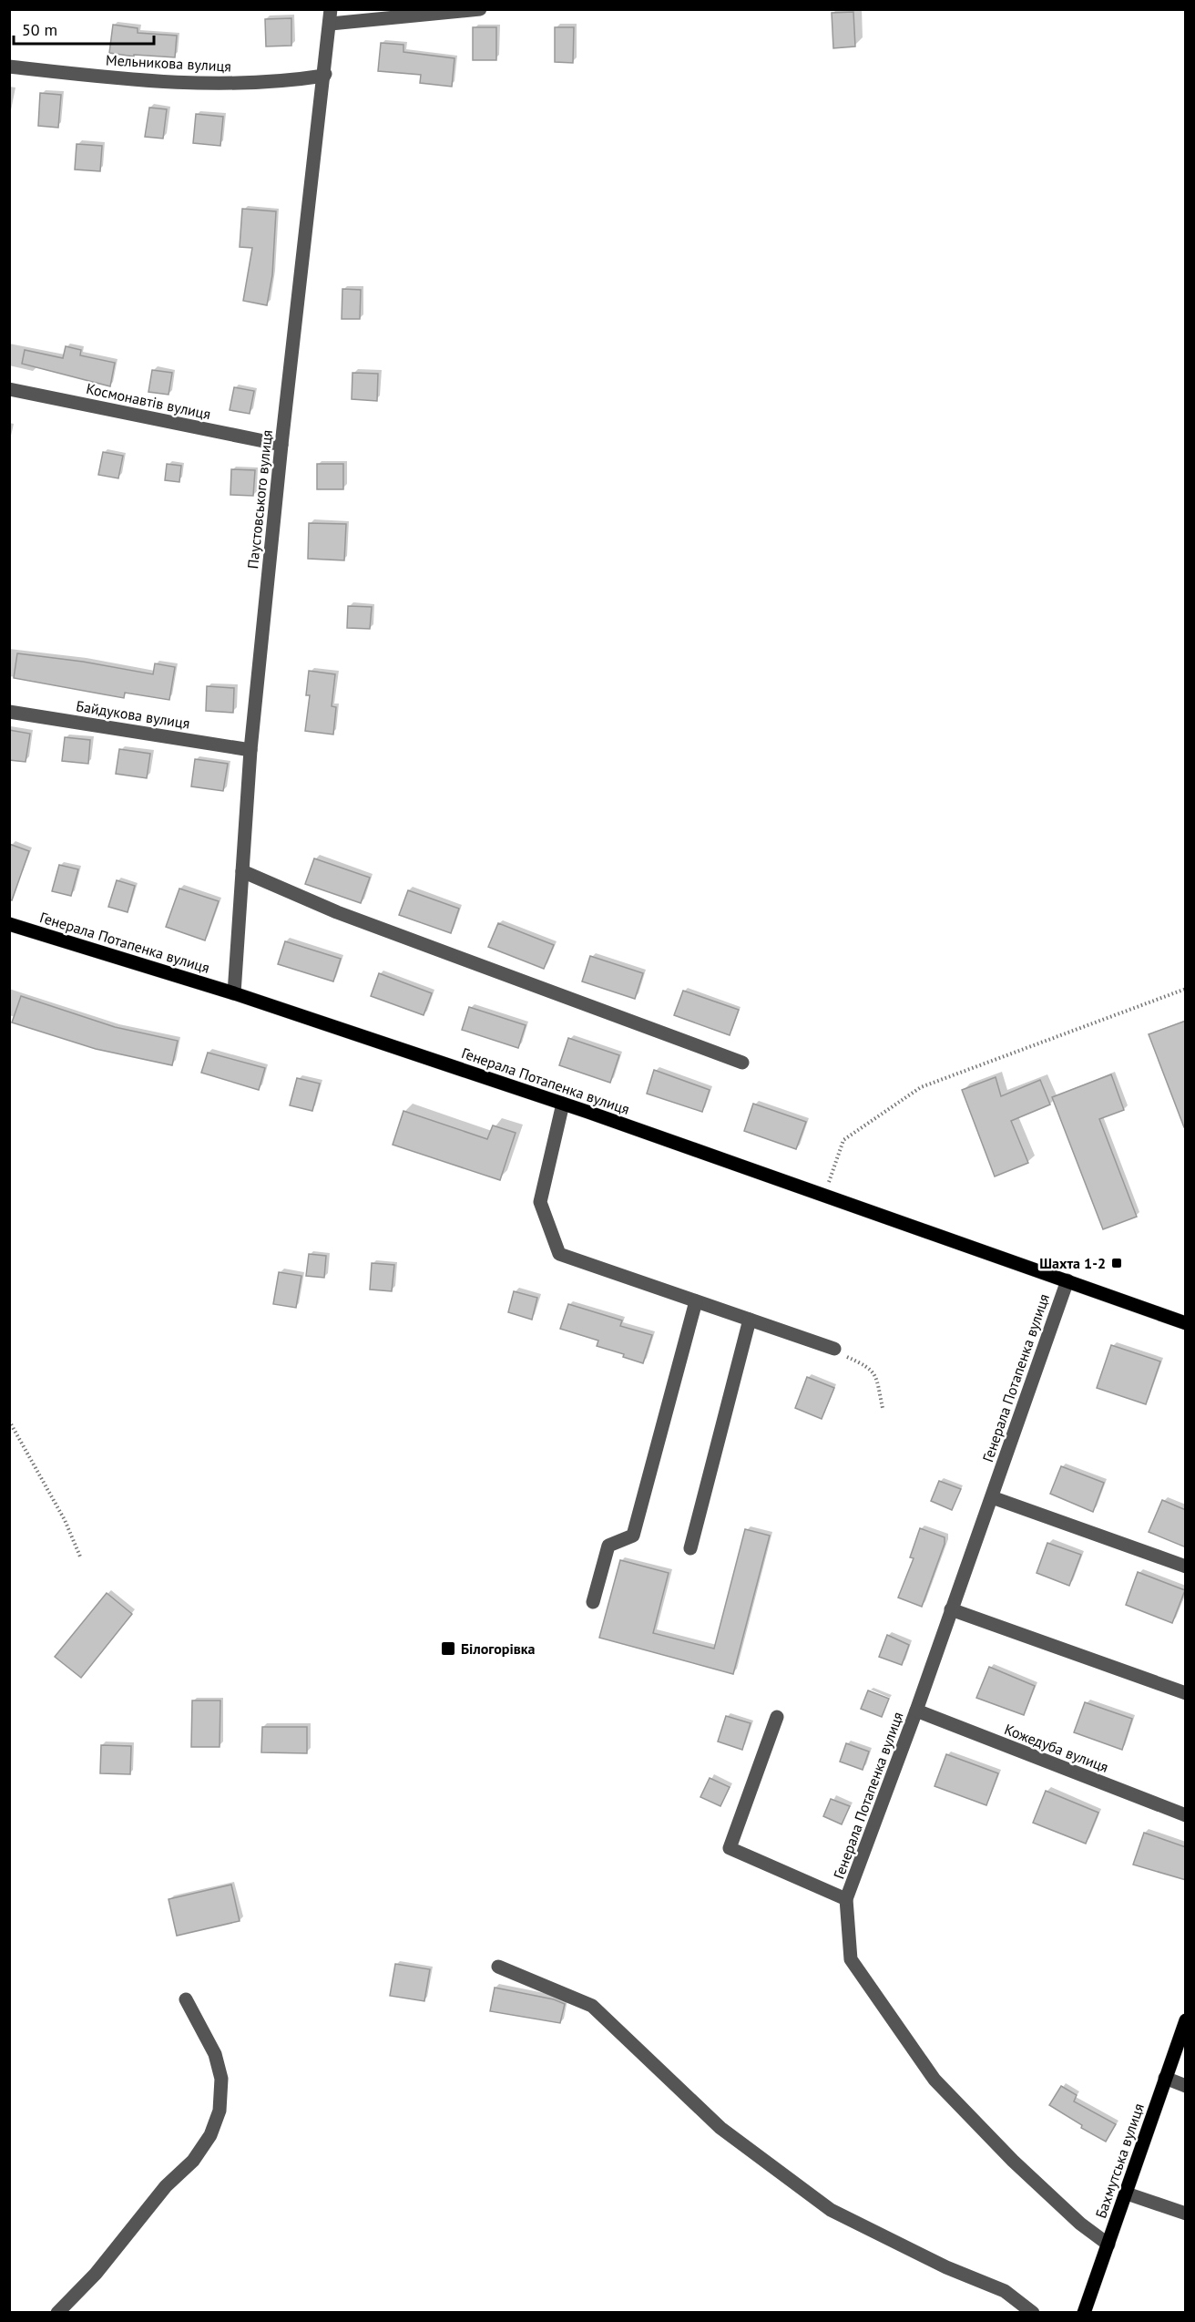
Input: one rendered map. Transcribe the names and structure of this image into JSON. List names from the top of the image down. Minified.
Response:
{"streets":{"main road":["Генерала Потапенка вулиця","Бахмутська вулиця"],"street":["Мельникова вулиця","Космонавтів вулиця","Паустовського вулиця","Байдукова вулиця","Кожедуба вулиця"]},"crossings":[["Мельникова вулиця","Паустовського вулиця"],["Космонавтів вулиця","Паустовського вулиця"],["Паустовського вулиця","Байдукова вулиця"],["Паустовського вулиця","Генерала Потапенка вулиця"],["Генерала Потапенка вулиця","Кожедуба вулиця"],["Генерала Потапенка вулиця","Бахмутська вулиця"]],"places":{"transit":["Шахта 1-2","Білогорівка"]},"scale_bar":"50 m"}
